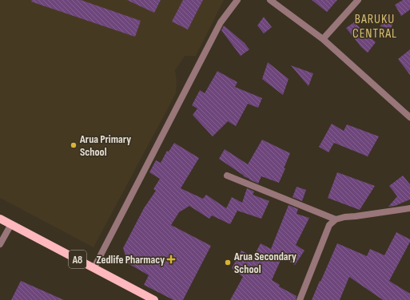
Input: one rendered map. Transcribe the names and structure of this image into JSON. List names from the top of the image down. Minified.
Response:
{"streets":{"main road":["A8"]},"districts":["BARUKU CENTRAL"],"places":{"other":["Arua Primary School","Arua Secondary School"],"health":["Zedlife Pharmacy"]}}
